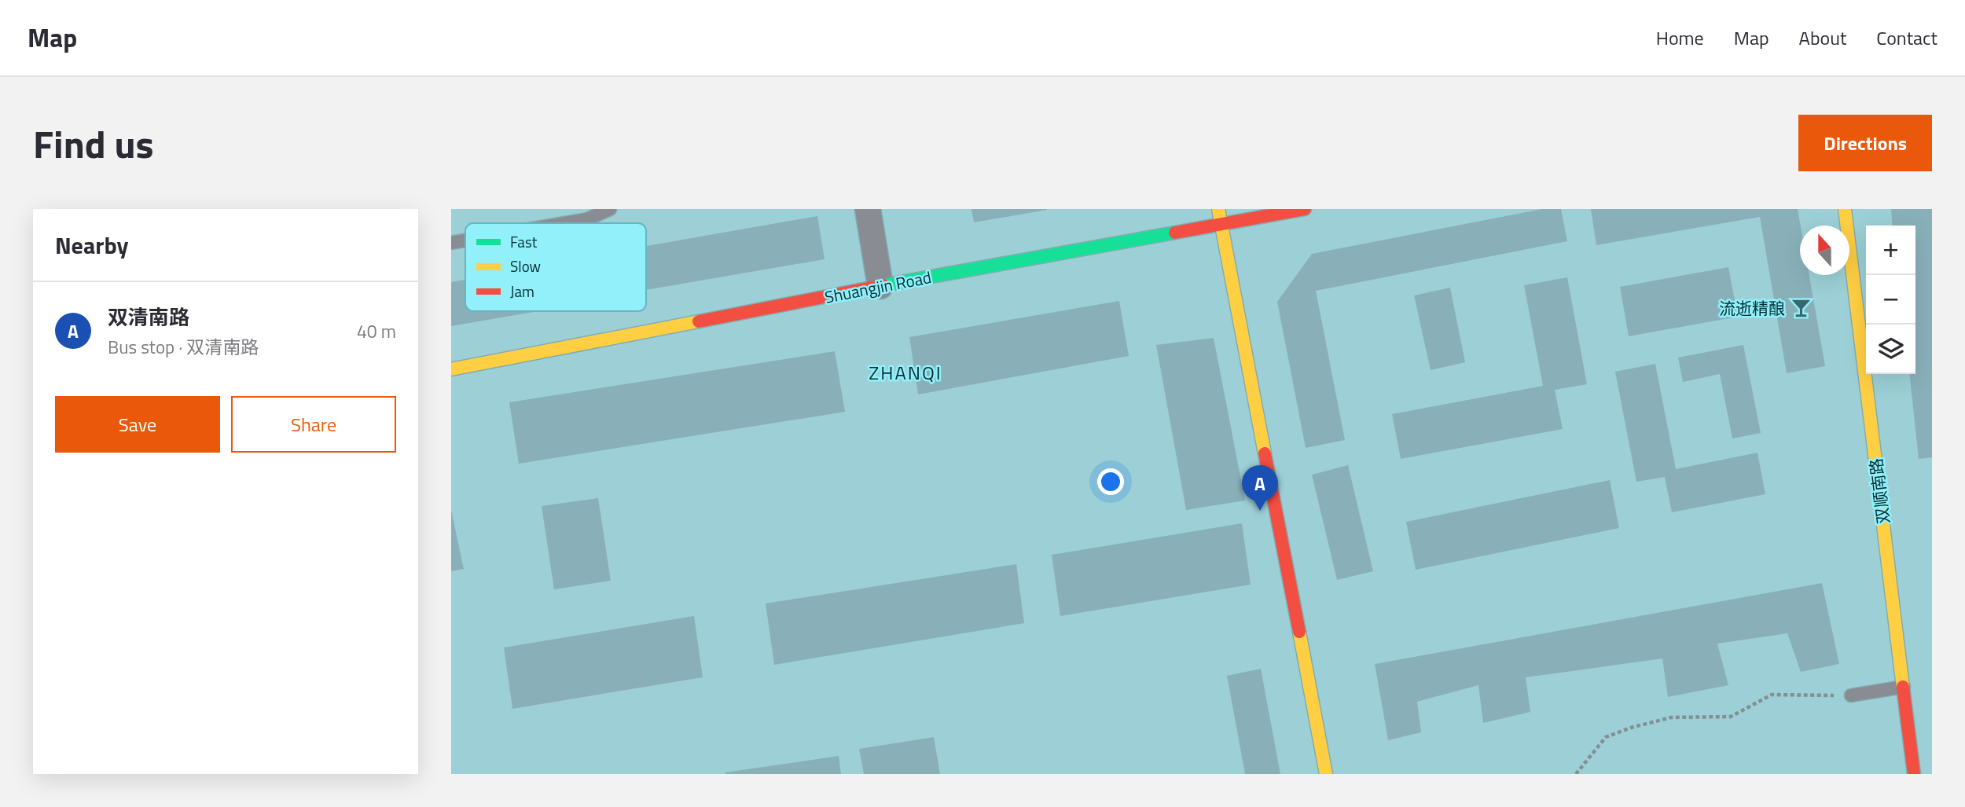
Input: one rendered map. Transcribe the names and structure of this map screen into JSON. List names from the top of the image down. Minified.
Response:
{"streets":{"street":["Shuangjin Road","双顺南路"]},"districts":["ZHANQI"],"places":{"bar":["流逝精酿"]},"legend":["Fast","Slow","Jam"],"north":"top","page":{"header":"Map","nav":["Home","Map","About","Contact"],"title":"Find us","buttons":["Directions",["Save","Share"]],"heading":"Nearby","map_buttons":["+","−"],"list":[{"mark":"A","name":"双清南路","note":"Bus stop · 双清南路","value":"40 m"}],"pins":"A"}}
